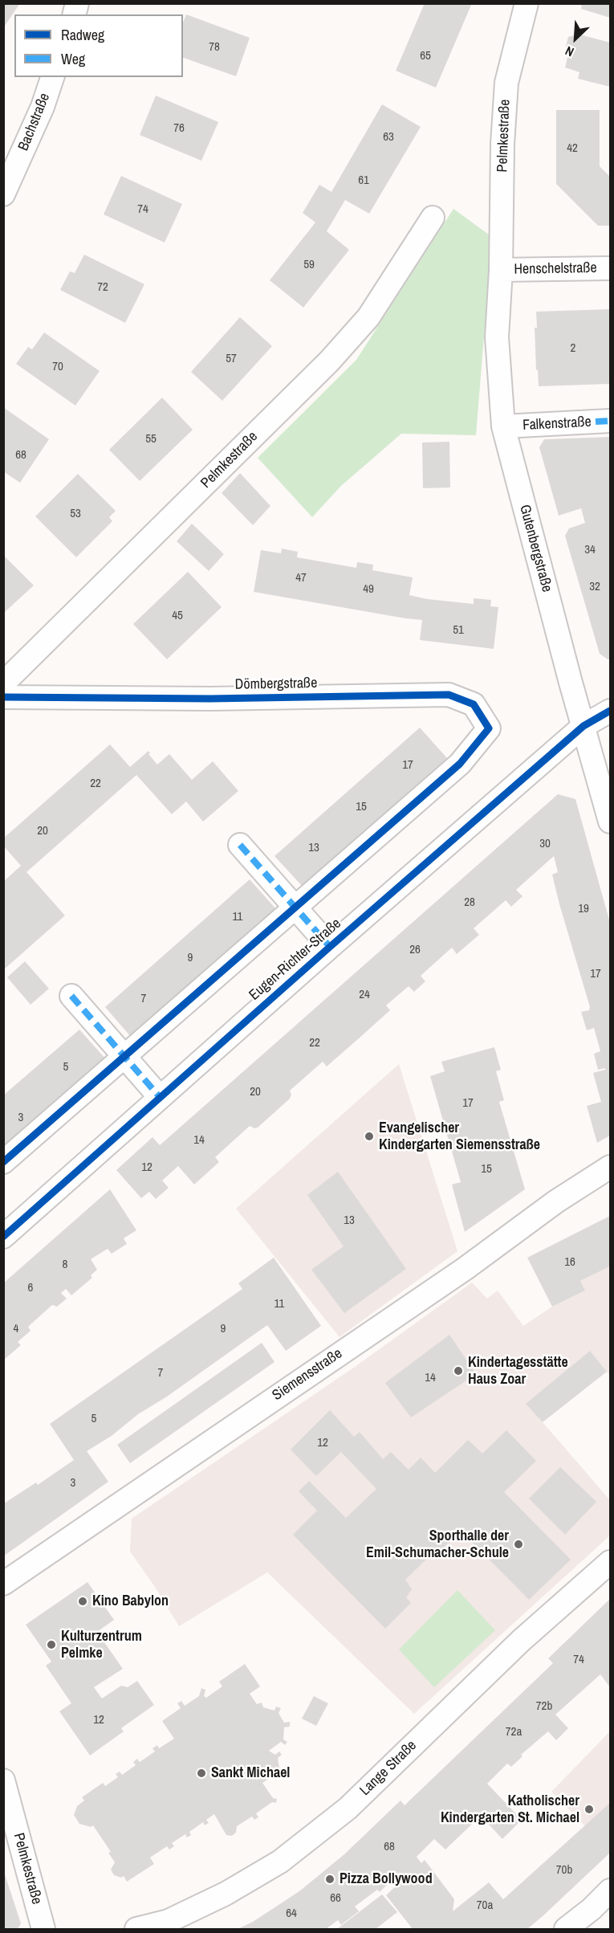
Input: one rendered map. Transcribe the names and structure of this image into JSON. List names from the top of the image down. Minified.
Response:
{"streets":{"street":["Bachstraße","Pelmkestraße","Henschelstraße","Falkenstraße","Gutenbergstraße","Dömbergstraße","Eugen-Richter-Straße","Siemensstraße","Lange Straße"]},"crossings":[["Pelmkestraße","Henschelstraße"],["Pelmkestraße","Gutenbergstraße"],["Henschelstraße","Gutenbergstraße"],["Falkenstraße","Gutenbergstraße"],["Gutenbergstraße","Eugen-Richter-Straße"],["Dömbergstraße","Eugen-Richter-Straße"]],"places":["Evangelischer Kindergarten Siemensstraße","Kindertagesstätte Haus Zoar","Sporthalle der Emil-Schumacher-Schule","Kino Babylon","Kulturzentrum Pelmke","Sankt Michael","Katholischer Kindergarten St. Michael","Pizza Bollywood"],"house_numbers":["78","65","76","63","42","61","74","59","72","2","57","70","55","68","53","34","47","32","49","45","51","17","22","15","20","30","13","28","19","11","26","9","17","24","7","22","5","20","17","3","14","12","15","13","16","8","6","11","4","9","7","14","5","12","3","74","72b","12","72a","68","70b","66","70a","64"],"legend":["Radweg","Weg"],"north":"bottom left"}
